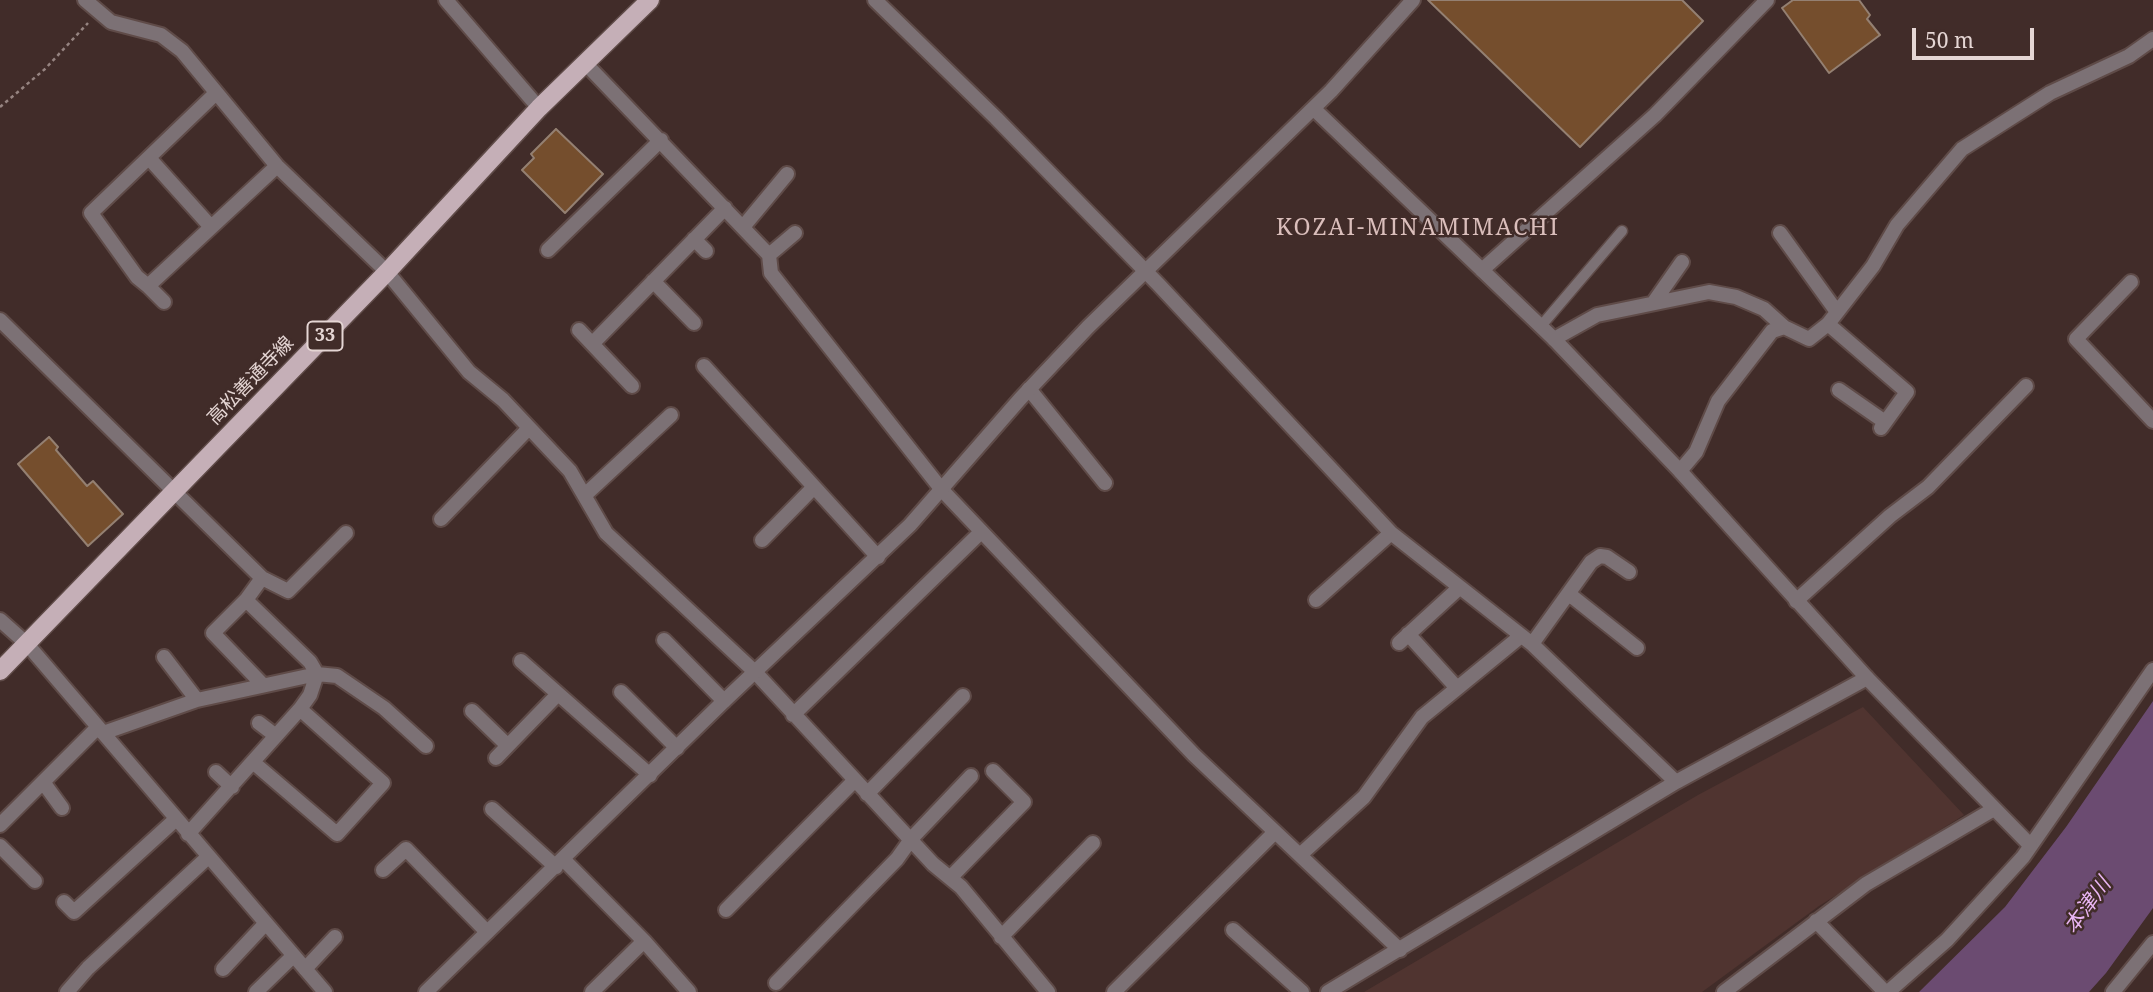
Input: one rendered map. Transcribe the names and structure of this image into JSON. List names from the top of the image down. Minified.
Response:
{"streets":{"main road":["33","高松善通寺線"]},"districts":["KOZAI-MINAMIMACHI"],"water":["本津川"],"scale_bar":"50 m"}
